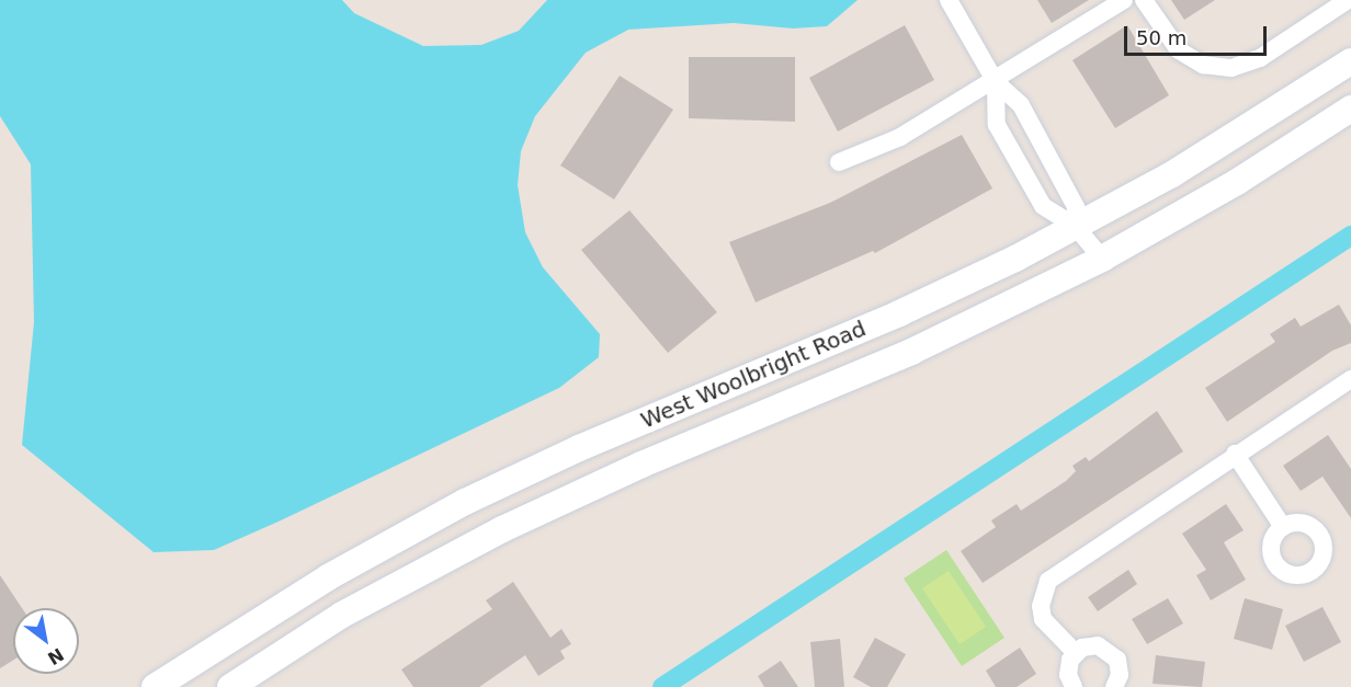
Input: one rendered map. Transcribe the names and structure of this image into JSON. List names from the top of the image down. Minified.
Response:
{"streets":{"main road":["West Woolbright Road"]},"scale_bar":"50 m","north":"bottom right"}
